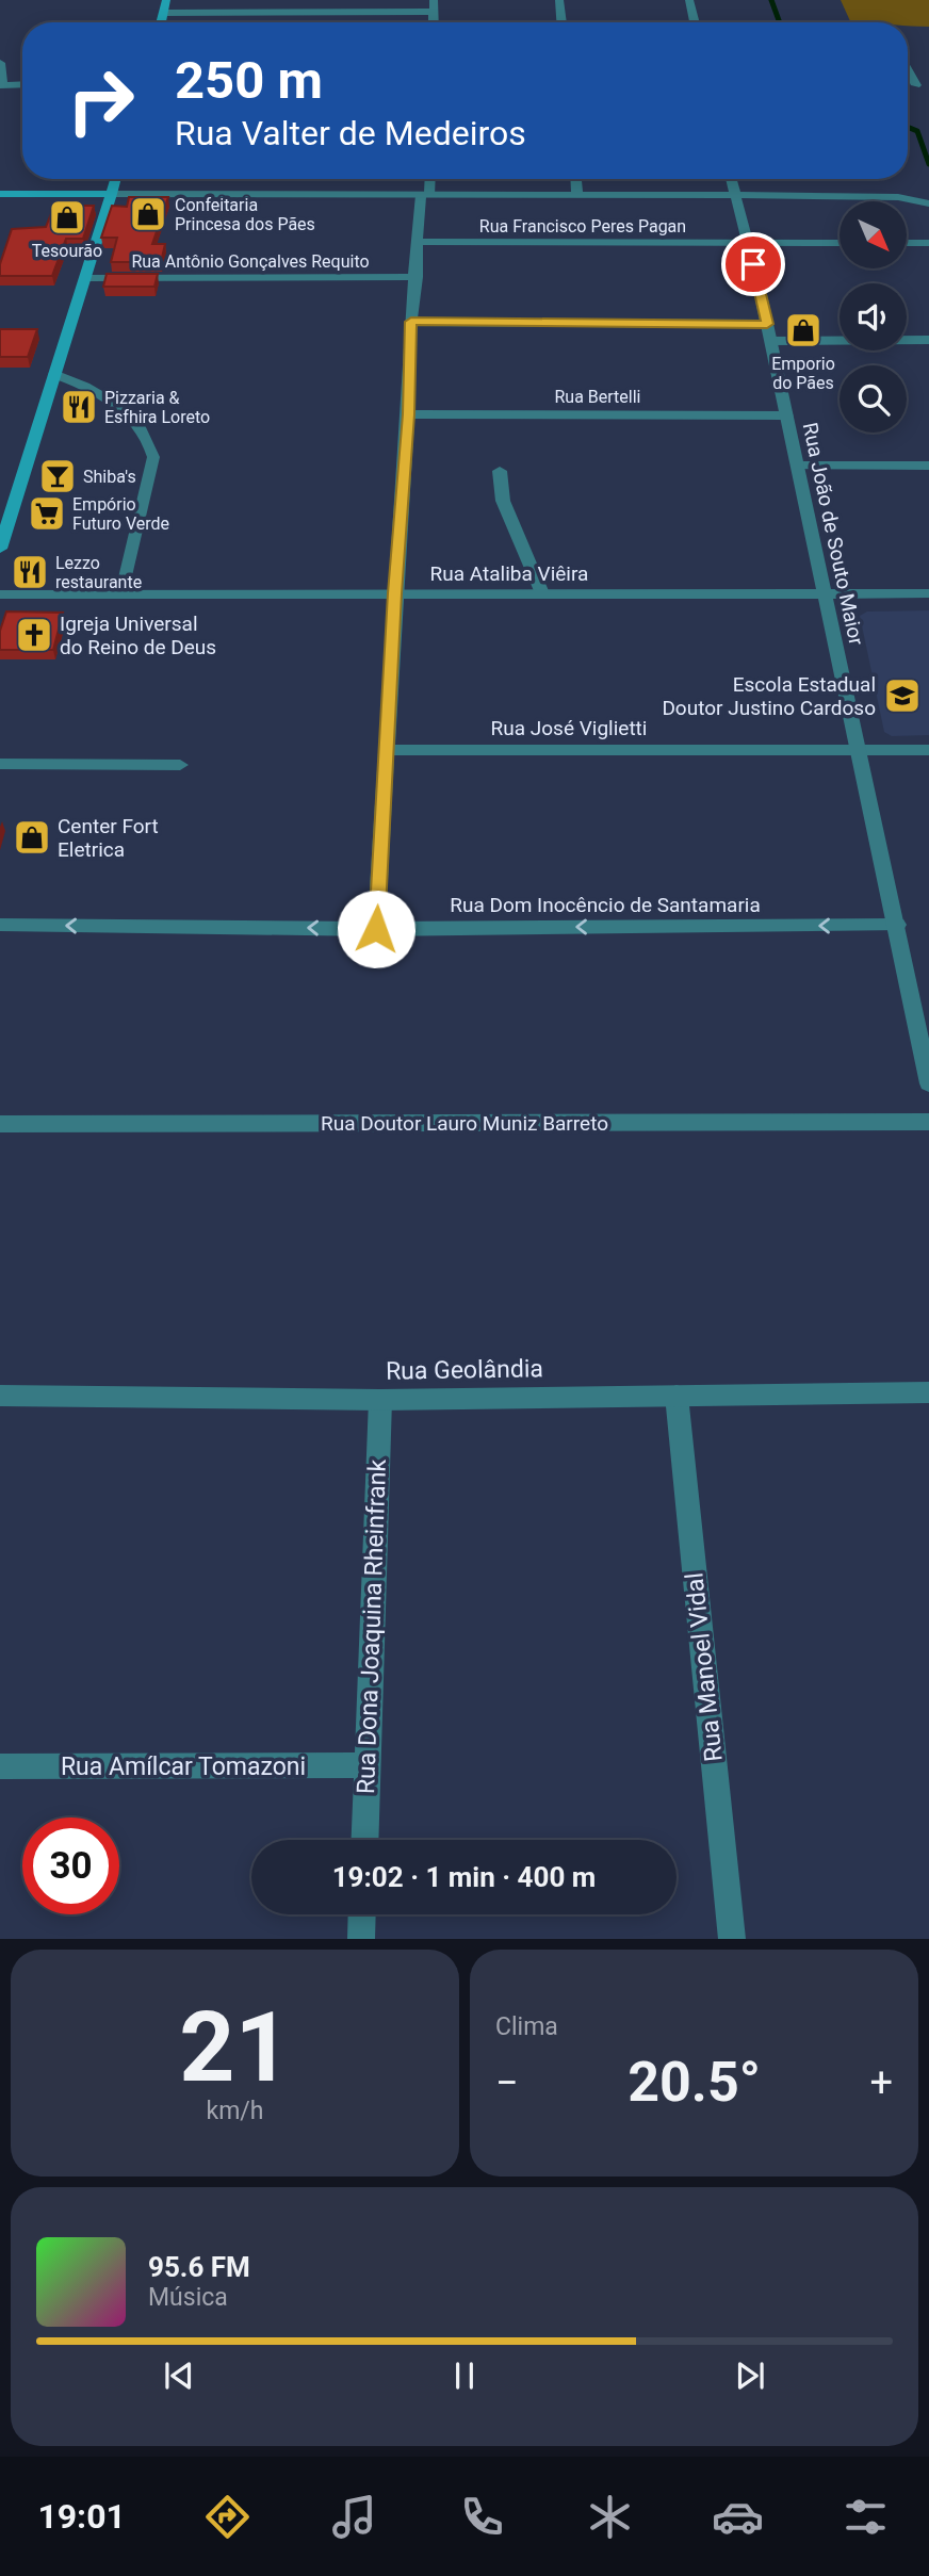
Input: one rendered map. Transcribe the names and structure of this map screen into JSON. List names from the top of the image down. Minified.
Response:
{"streets":{"street":["Rua Francisco Peres Pagan","Rua Antônio Gonçalves Requito","Rua Bertelli","Rua João de Souto Maior","Rua Ataliba Viêira","Rua José Viglietti","Rua Dom Inocêncio de Santamaria","Rua Doutor Lauro Muniz Barreto","Rua Geolândia","Rua Dona Joaquina Rheinfrank","Rua Manoel Vidal","Rua Amílcar Tomazoni"]},"crossings":[["Rua Francisco Peres Pagan","Rua João de Souto Maior"],["Rua Bertelli","Rua João de Souto Maior"],["Rua João de Souto Maior","Rua Ataliba Viêira"],["Rua João de Souto Maior","Rua José Viglietti"],["Rua João de Souto Maior","Rua Dom Inocêncio de Santamaria"],["Rua Geolândia","Rua Dona Joaquina Rheinfrank"],["Rua Geolândia","Rua Manoel Vidal"],["Rua Dona Joaquina Rheinfrank","Rua Amílcar Tomazoni"]],"one_way":["Rua Dom Inocêncio de Santamaria"],"places":{"shop":["Confeitaria Princesa dos Pães","Tesourão","Emporio do Pães","Center Fort Eletrica"],"restaurant":["Pizzaria & Esfhira Loreto","Lezzo restaurante"],"bar":["Shiba's"],"supermarket":["Empório Futuro Verde"],"church":["Igreja Universal do Reino de Deus"],"school or university":["Escola Estadual Doutor Justino Cardoso"]},"north":"bottom right","page":{"turn":["250 m","Rua Valter de Medeiros"],"limit":"30","trip":"19:02 · 1 min · 400 m","tile":[["21","km/h"],"Clima"],"heat":["−","20.5°","+"],"song":["95.6 FM","Música"],"tabs":"19:01"}}
